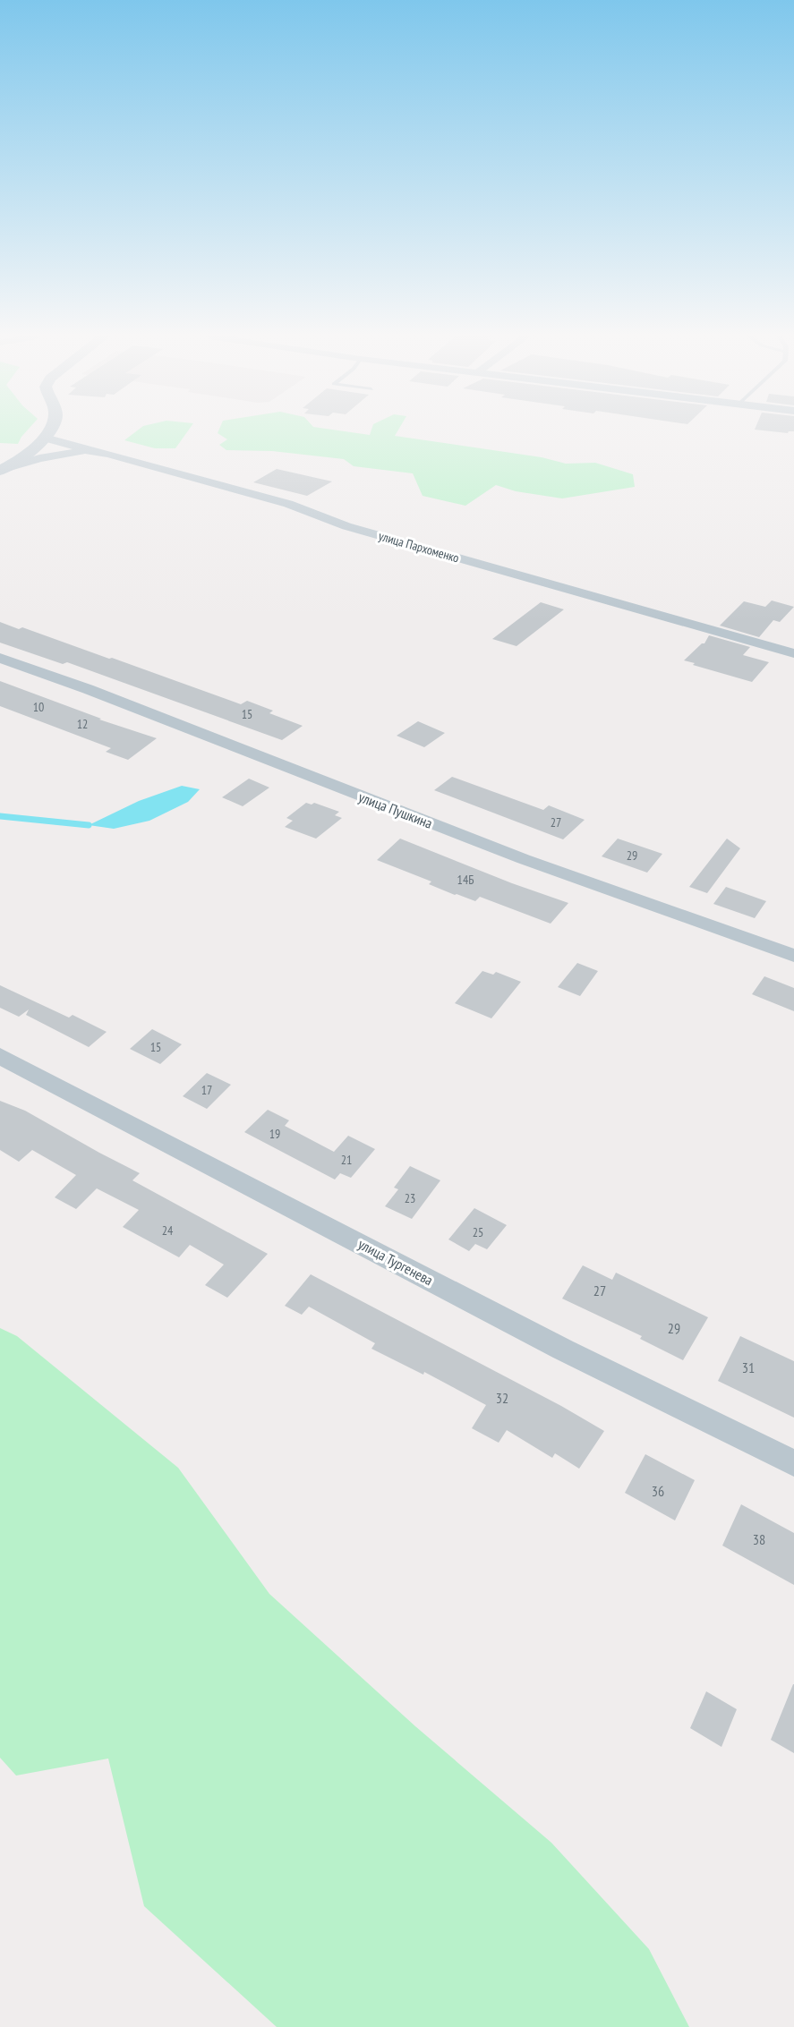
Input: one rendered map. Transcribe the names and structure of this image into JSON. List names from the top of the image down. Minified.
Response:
{"streets":{"street":["улица Пархоменко","улица Пушкина","улица Тургенева"]},"house_numbers":["10","15","12","27","29","14Б","15","17","19","21","23","24","25","27","29","31","32","36","38"]}
